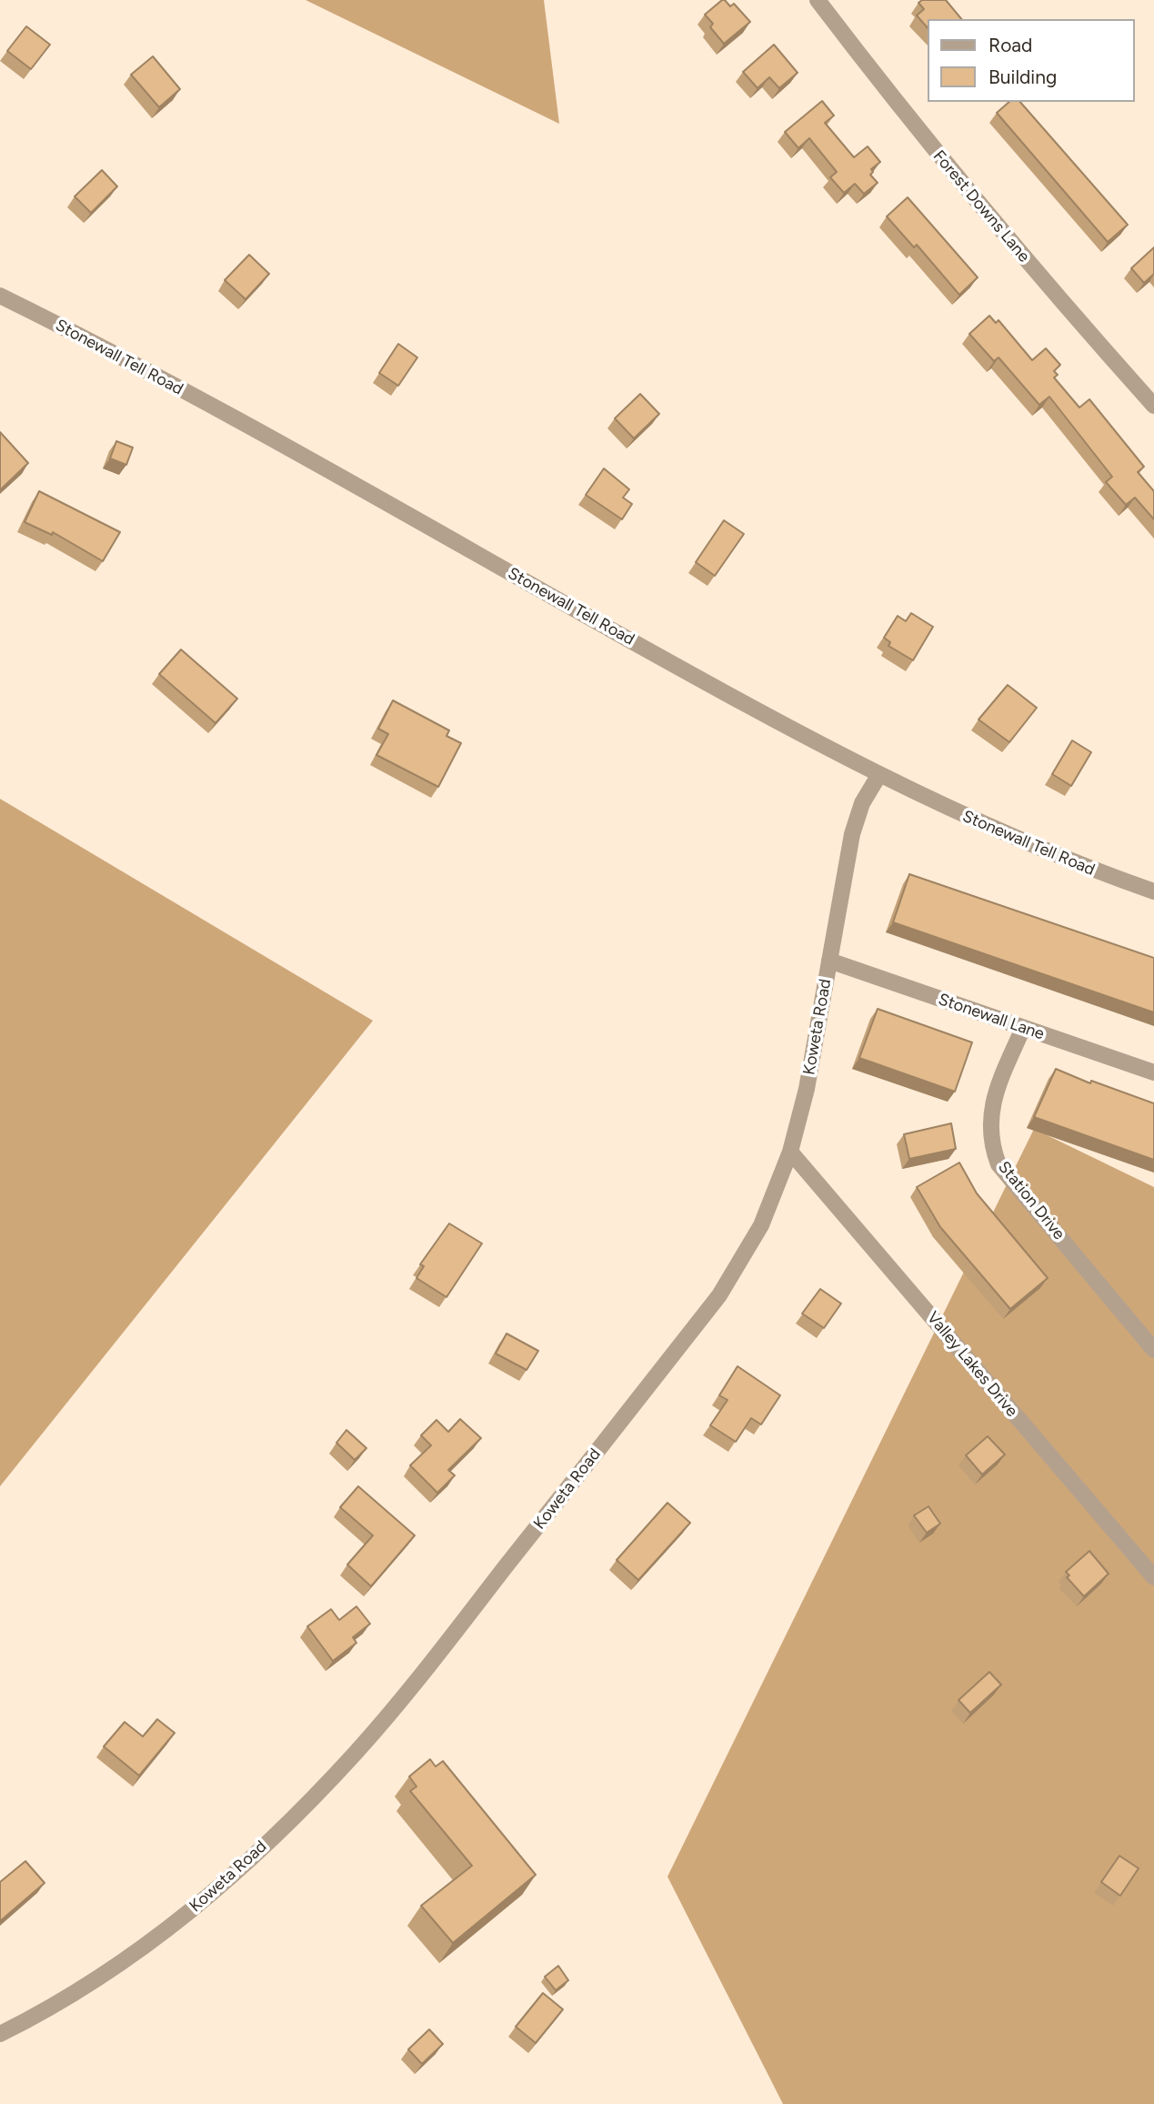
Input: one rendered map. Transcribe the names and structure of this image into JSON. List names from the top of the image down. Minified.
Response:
{"streets":{"street":["Forest Downs Lane","Stonewall Tell Road","Stonewall Lane","Koweta Road","Station Drive","Valley Lakes Drive"]},"crossings":[["Stonewall Tell Road","Koweta Road"],["Stonewall Lane","Koweta Road"],["Stonewall Lane","Station Drive"],["Koweta Road","Valley Lakes Drive"]],"legend":["Road","Building"]}
